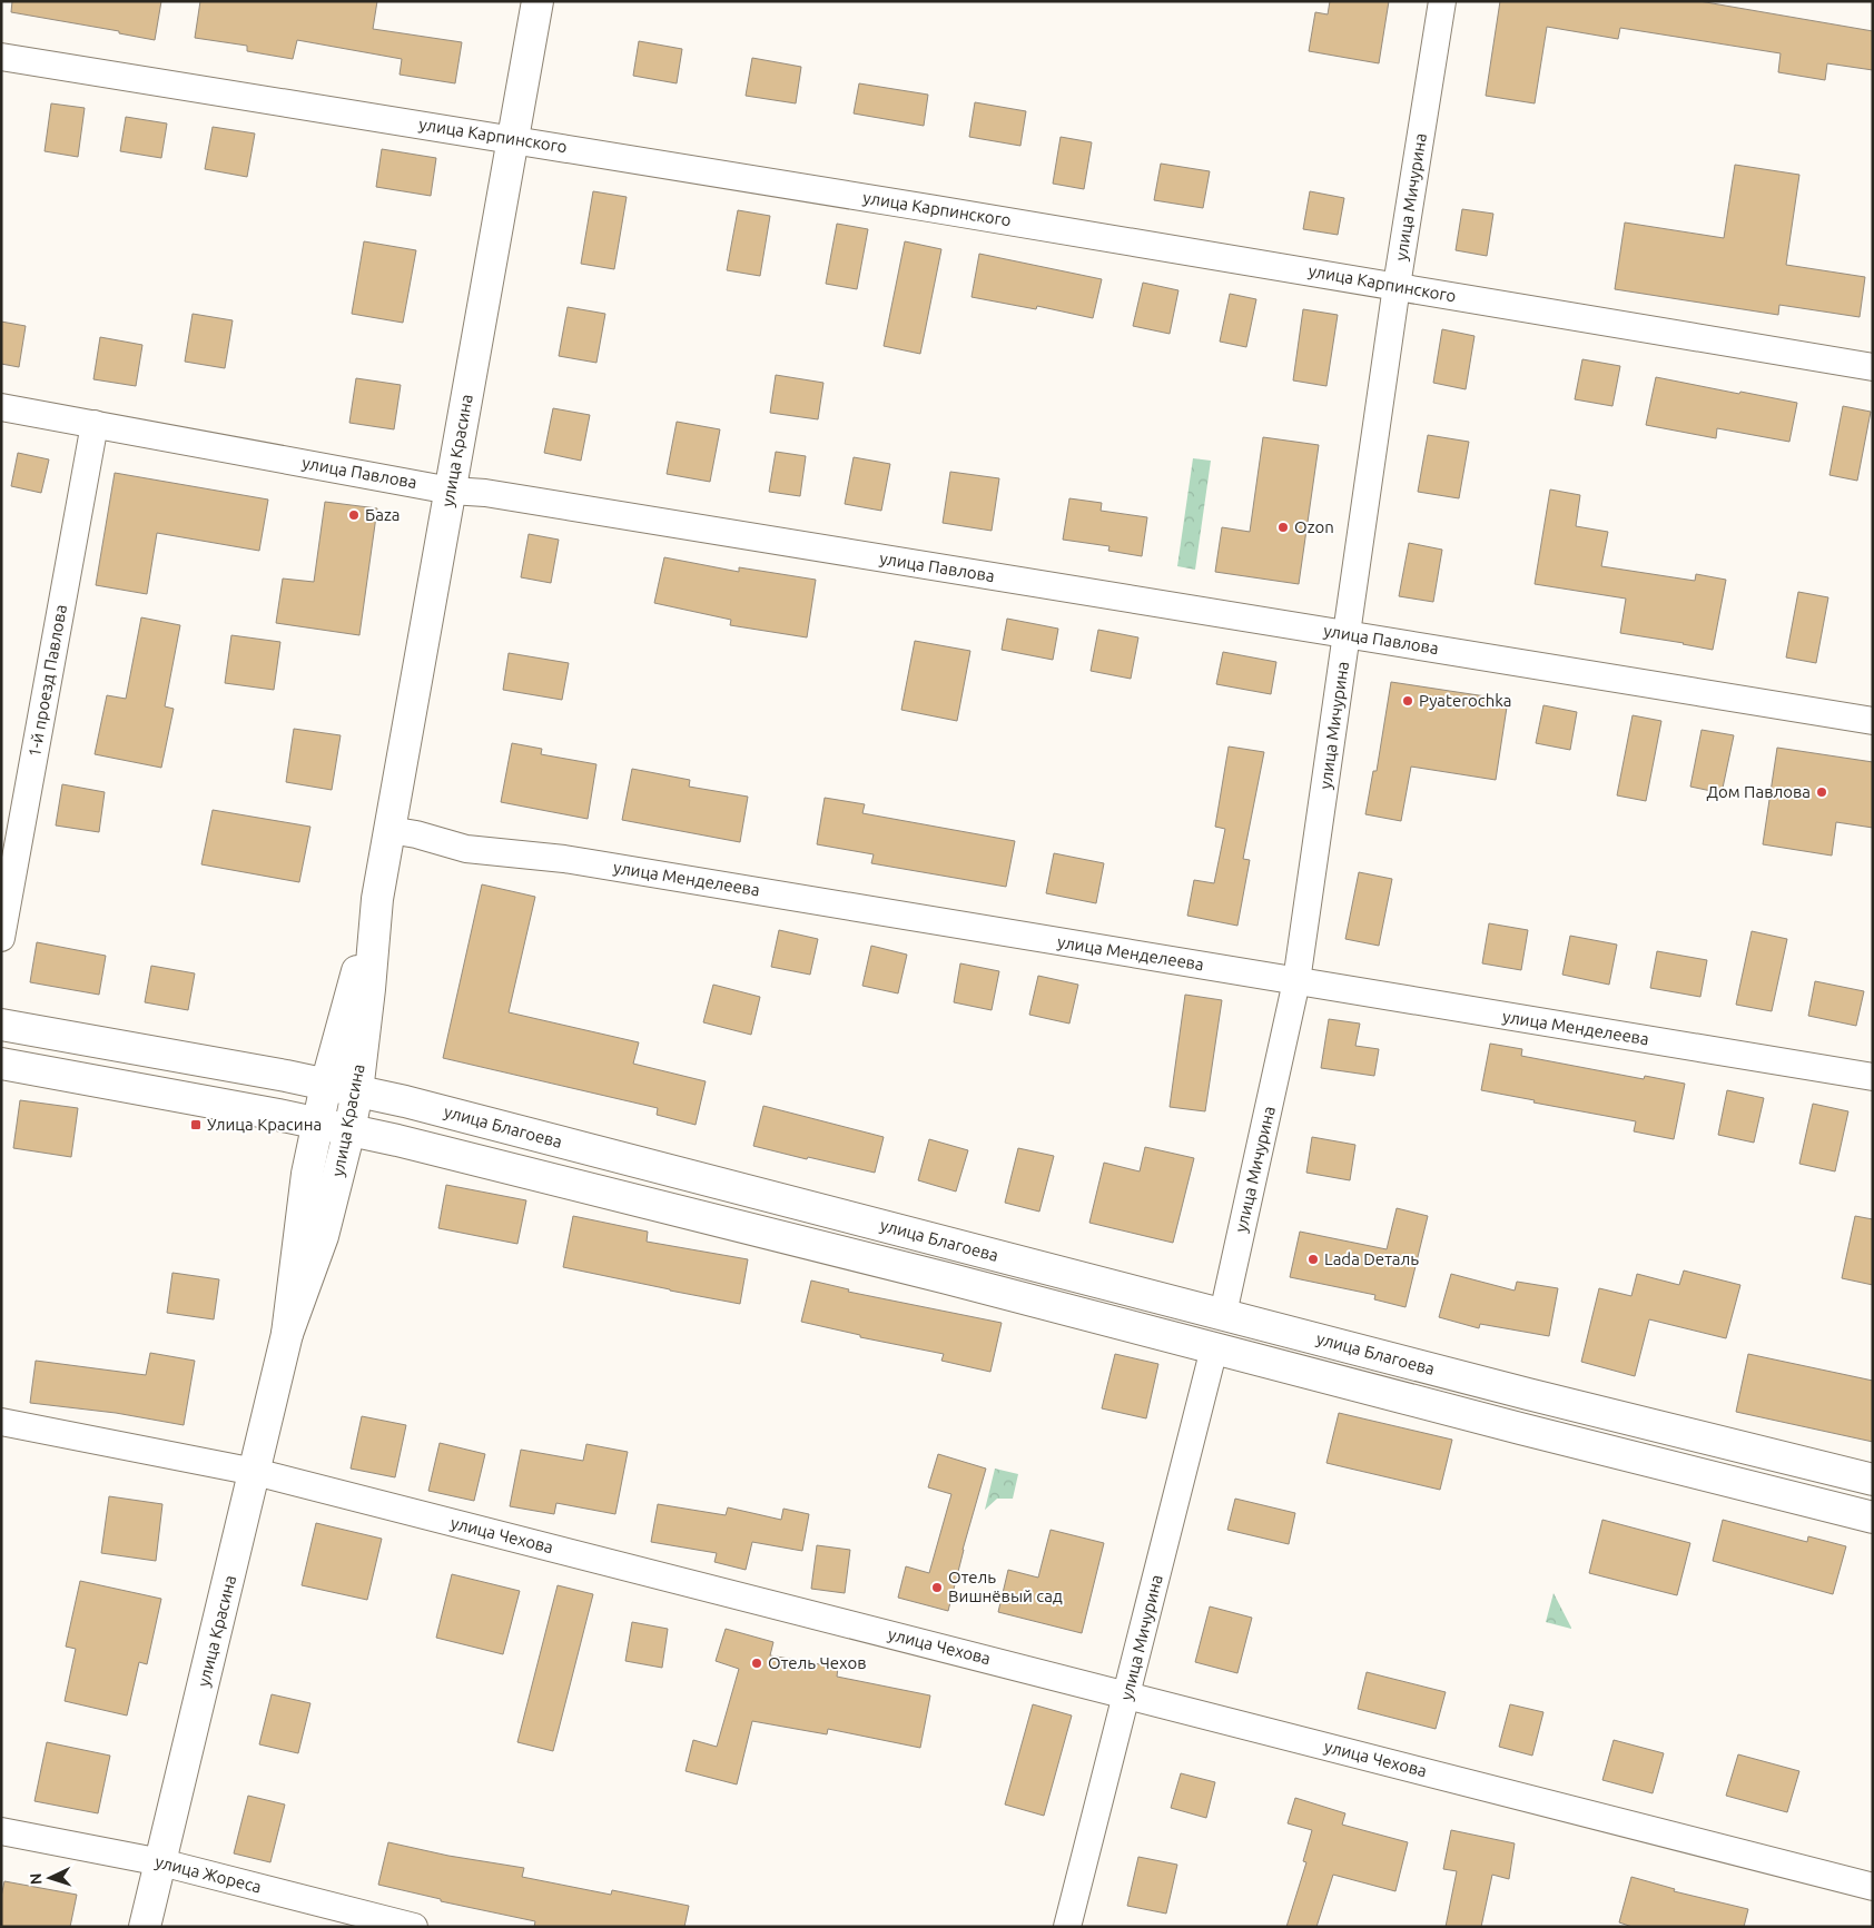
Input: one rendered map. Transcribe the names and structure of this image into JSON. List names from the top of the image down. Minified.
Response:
{"streets":{"main road":["улица Красина","улица Благоева"],"street":["улица Карпинского","улица Мичурина","улица Павлова","1-й проезд Павлова","улица Менделеева","улица Чехова","улица Жореса"]},"crossings":[["улица Карпинского","улица Мичурина"],["улица Карпинского","улица Красина"],["улица Мичурина","улица Павлова"],["улица Мичурина","улица Менделеева"],["улица Мичурина","улица Благоева"],["улица Мичурина","улица Чехова"],["улица Красина","улица Павлова"],["улица Красина","улица Менделеева"],["улица Красина","улица Благоева"],["улица Красина","улица Чехова"],["улица Красина","улица Жореса"],["улица Павлова","1-й проезд Павлова"]],"places":{"other":["Баza","Ozon","Pyaterochka","Дом Павлова","Lada Dеталь","Отель Вишнёвый сад","Отель Чехов"],"transit":["Улица Красина"]},"north":"left"}
